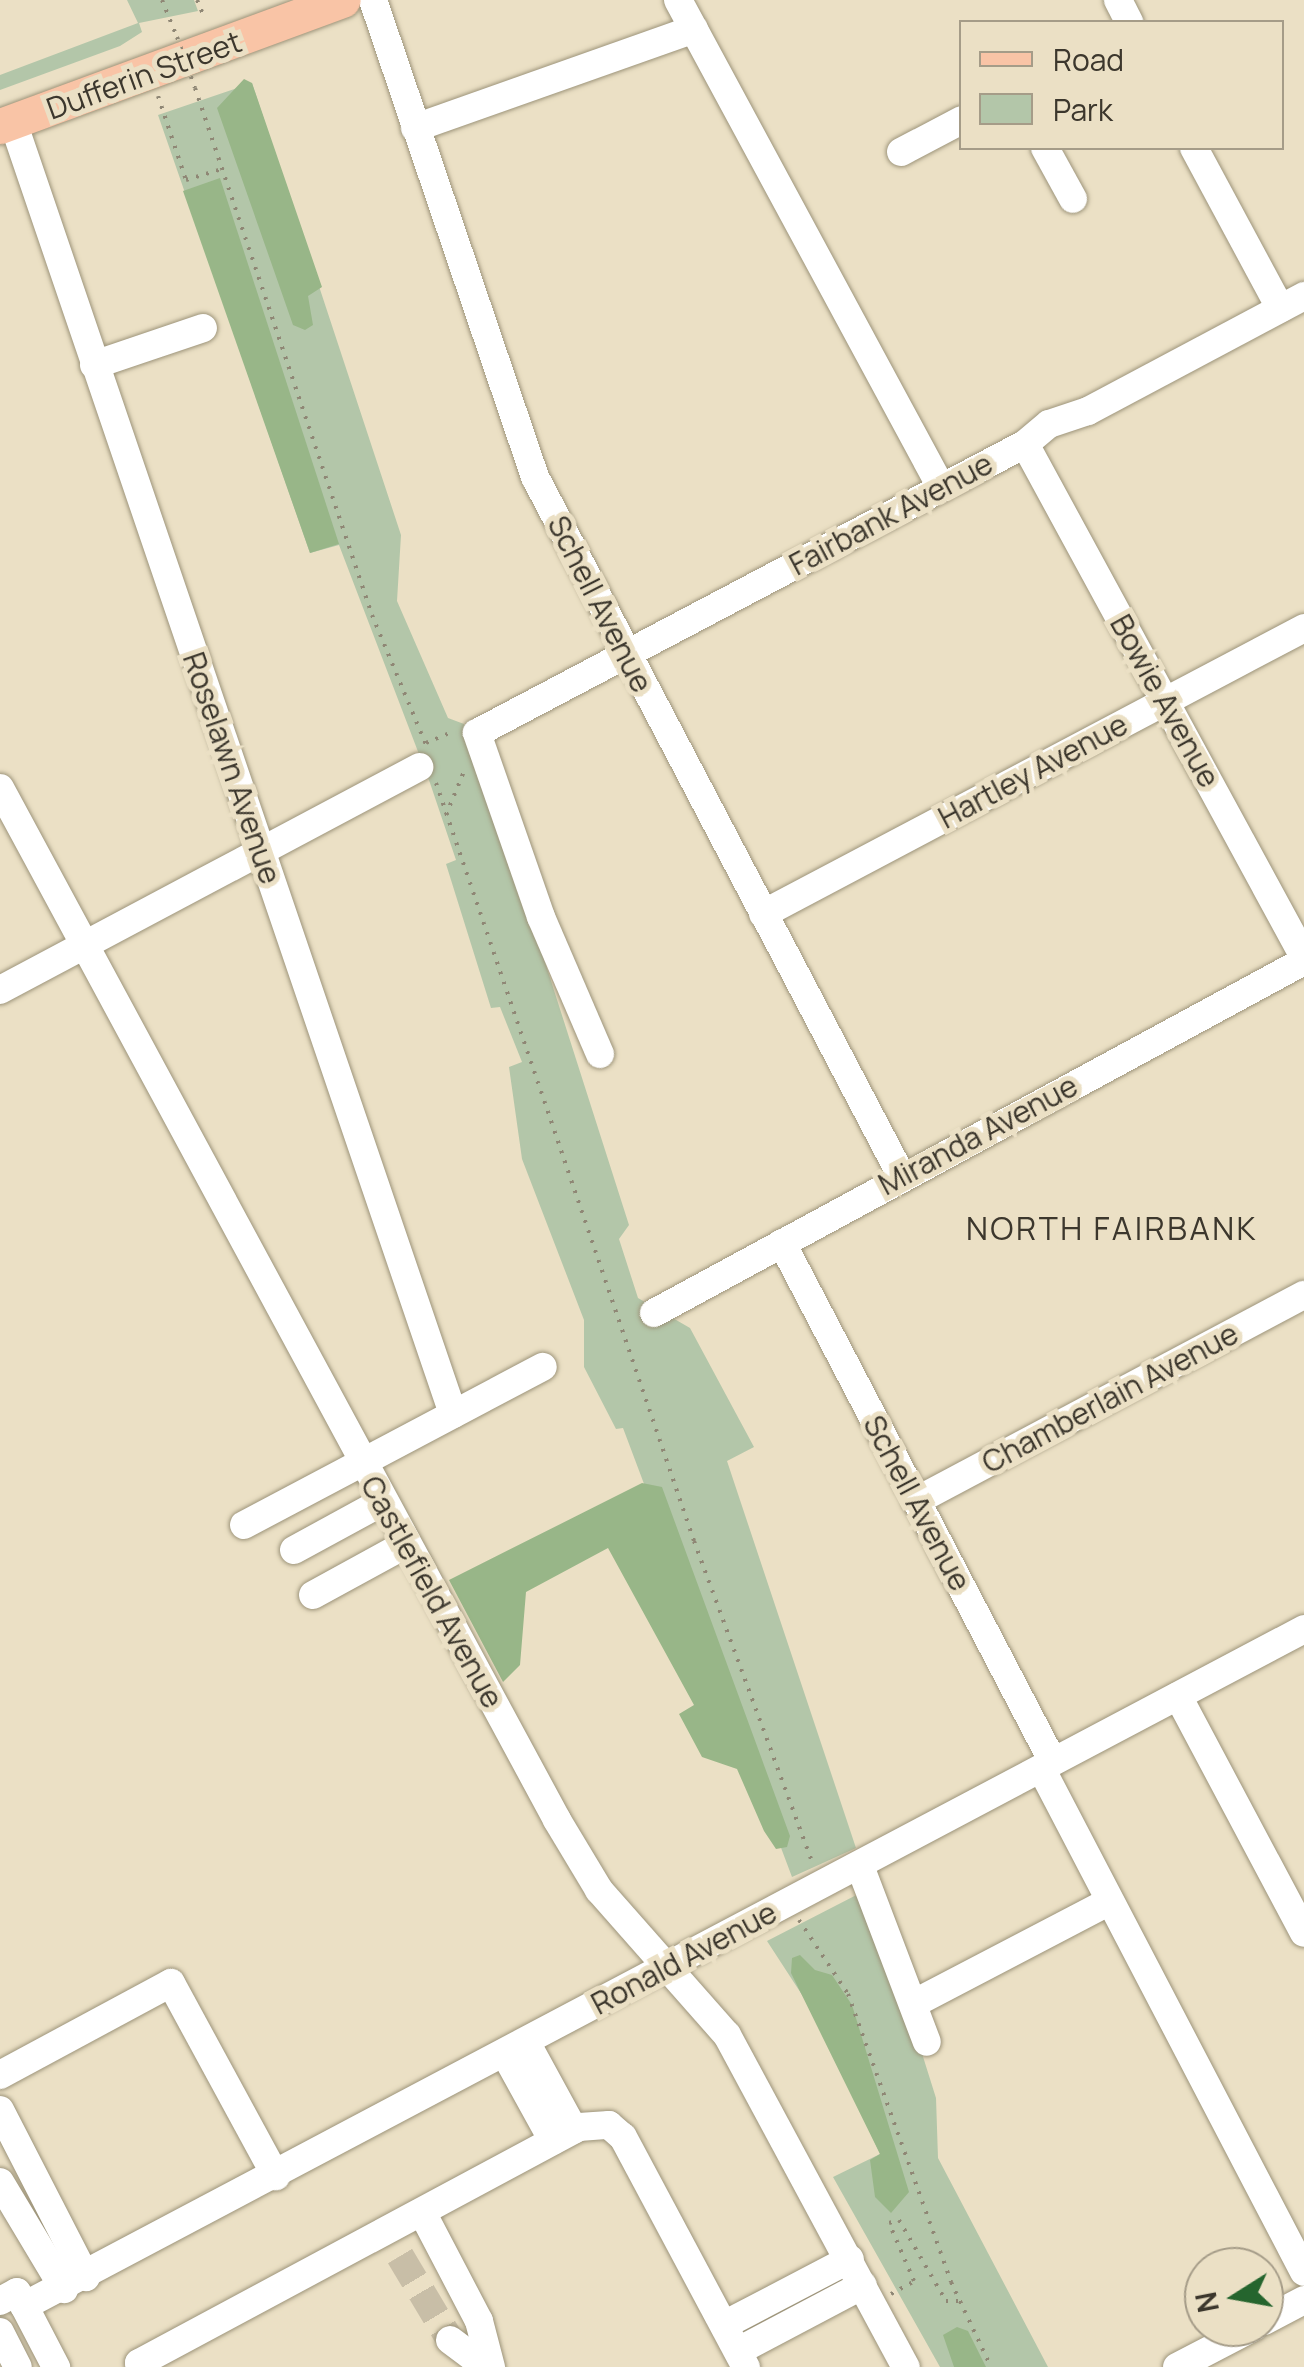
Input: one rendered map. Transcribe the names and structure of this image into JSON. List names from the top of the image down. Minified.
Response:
{"streets":{"main road":["Dufferin Street"],"street":["Fairbank Avenue","Schell Avenue","Bowie Avenue","Roselawn Avenue","Hartley Avenue","Miranda Avenue","Chamberlain Avenue","Castlefield Avenue","Ronald Avenue"]},"crossings":[["Dufferin Street","Roselawn Avenue"],["Fairbank Avenue","Schell Avenue"],["Fairbank Avenue","Bowie Avenue"],["Schell Avenue","Hartley Avenue"],["Schell Avenue","Miranda Avenue"],["Schell Avenue","Chamberlain Avenue"],["Schell Avenue","Ronald Avenue"],["Bowie Avenue","Hartley Avenue"],["Bowie Avenue","Miranda Avenue"],["Castlefield Avenue","Ronald Avenue"]],"districts":["NORTH FAIRBANK"],"legend":["Road","Park"],"north":"left"}
